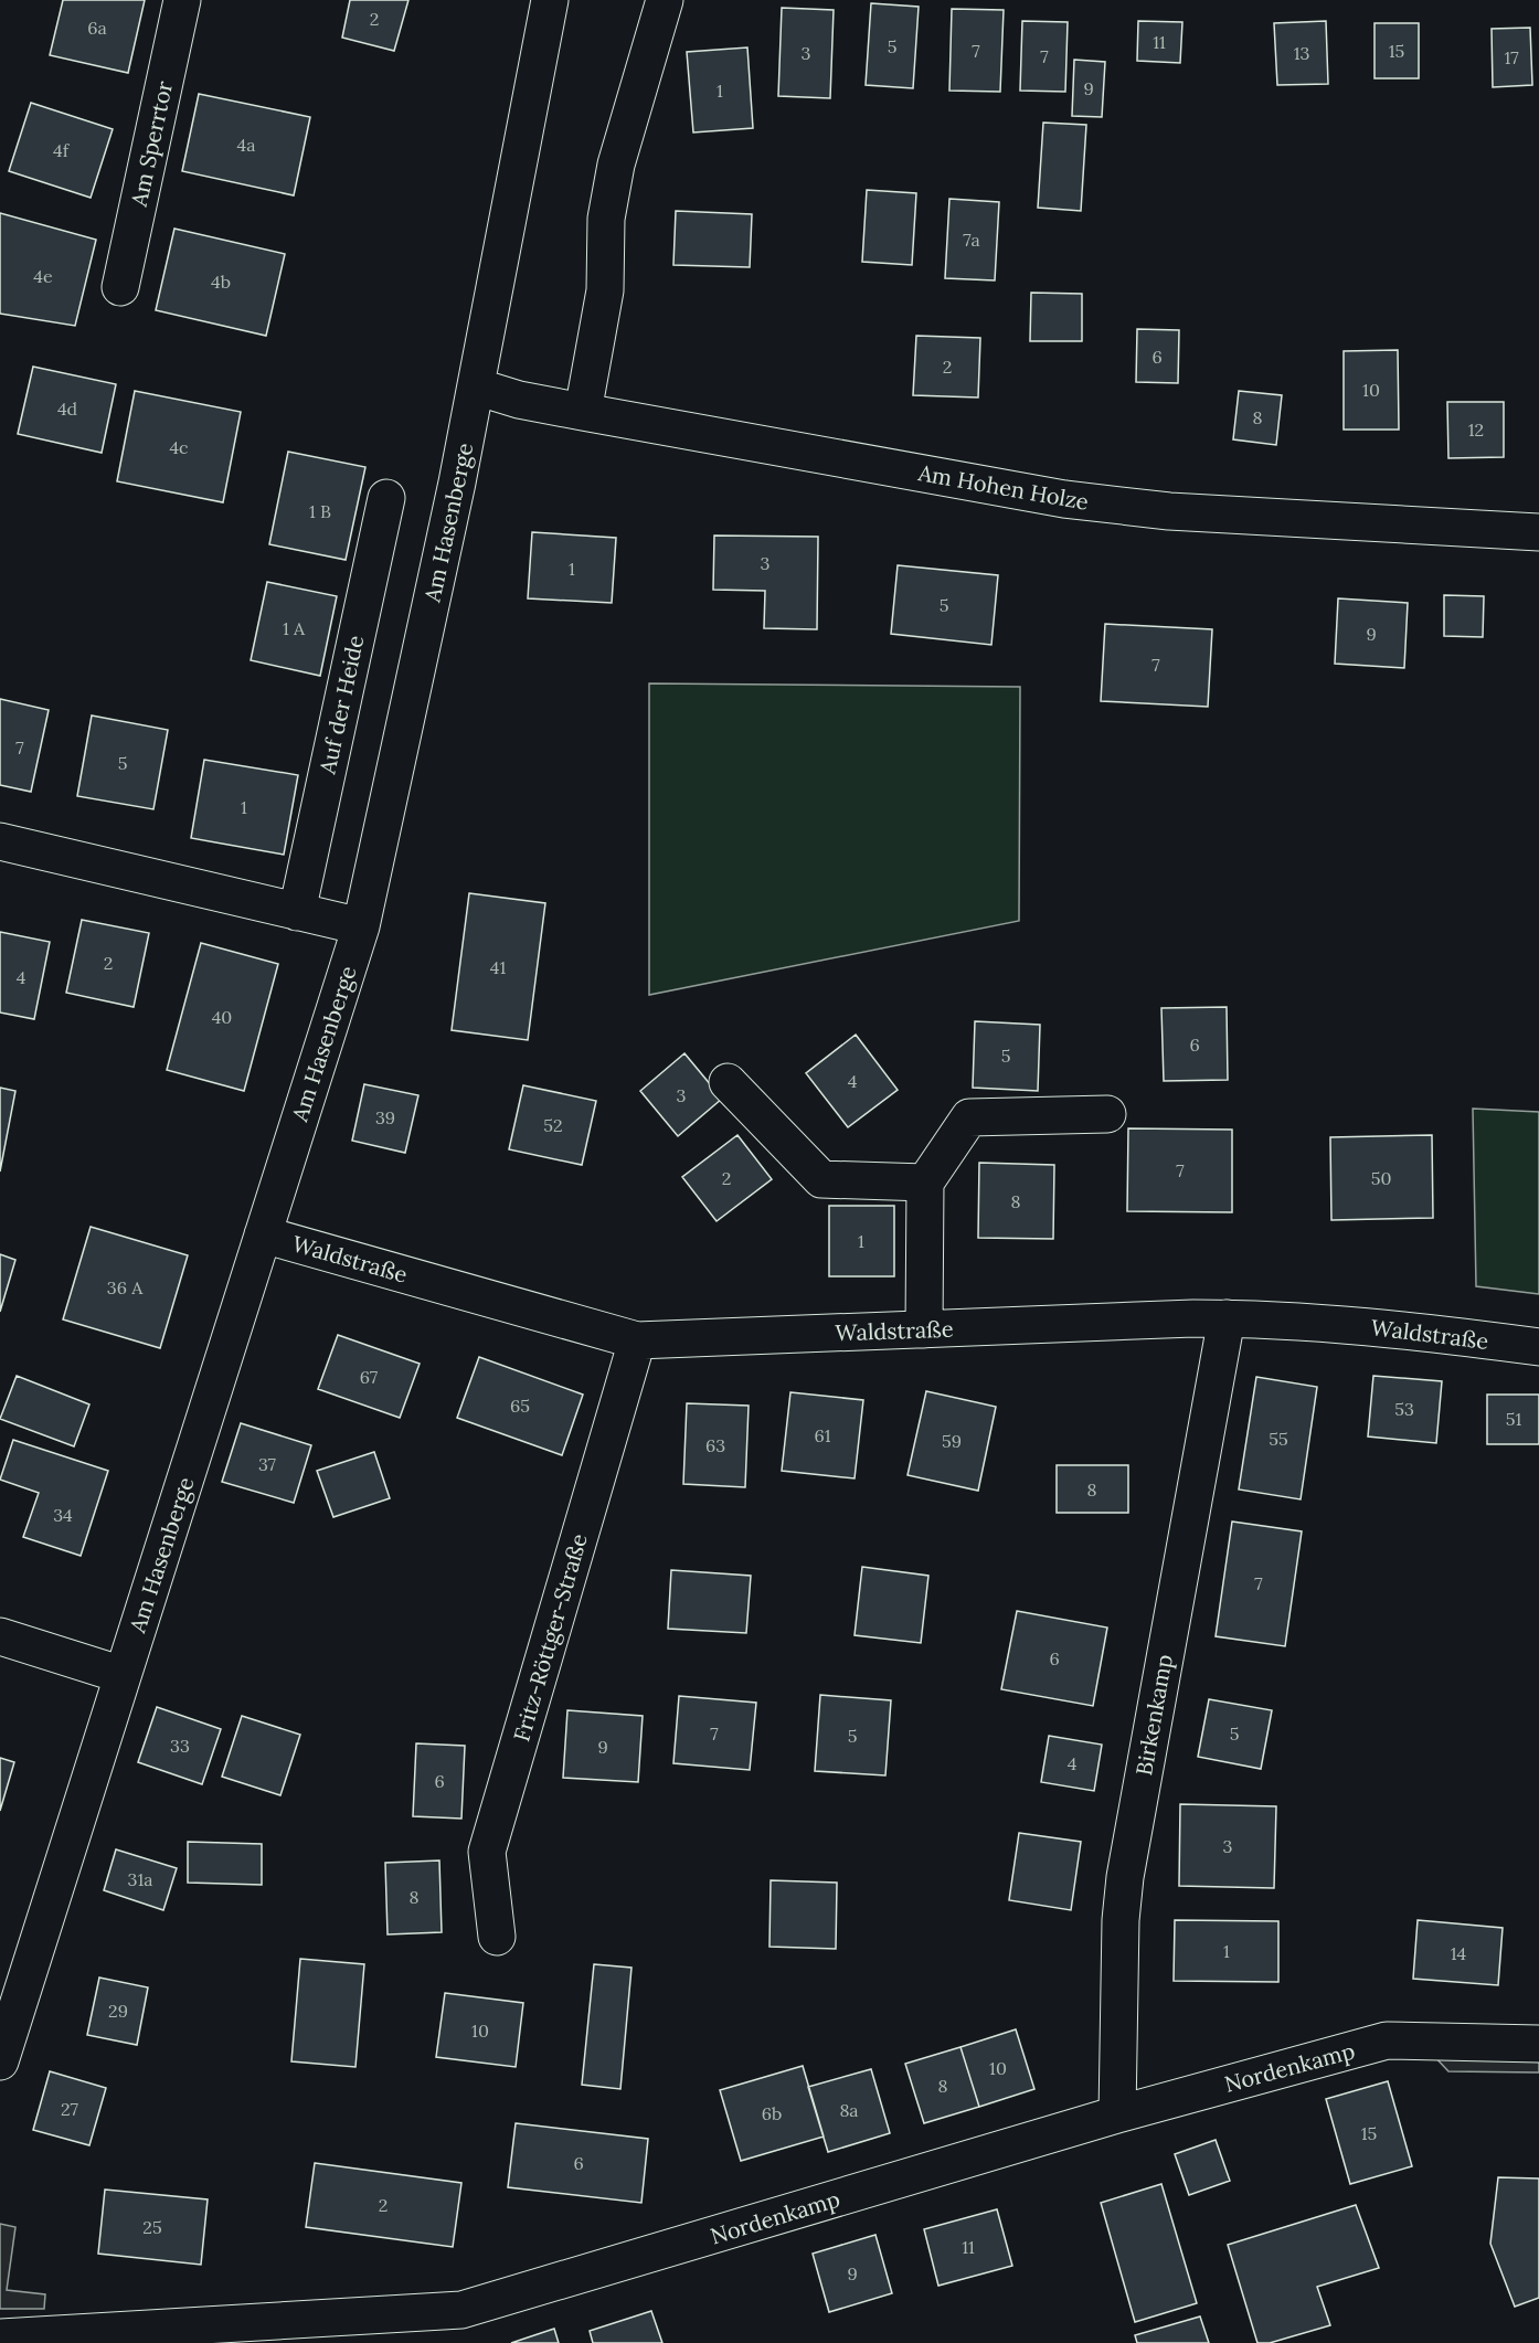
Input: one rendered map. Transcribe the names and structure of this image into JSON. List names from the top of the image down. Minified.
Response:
{"streets":{"street":["Am Sperrtor","Am Hohen Holze","Am Hasenberge","Auf der Heide","Waldstraße","Fritz-Röttger-Straße","Birkenkamp","Nordenkamp"]},"crossings":[["Am Hohen Holze","Am Hasenberge"],["Am Hasenberge","Waldstraße"],["Waldstraße","Fritz-Röttger-Straße"],["Waldstraße","Birkenkamp"],["Birkenkamp","Nordenkamp"]],"house_numbers":["2","6a","11","5","7","15","3","13","7","17","9","1","4a","4f","7a","4e","4b","6","2","10","4d","8","12","4c","1 B","3","1","5","1 A","9","7","7","5","1","2","41","4","40","6","5","4","3","39","52","7","2","50","8","1","36 A","67","65","53","51","61","55","59","63","37","8","34","7","6","7","5","5","33","9","4","6","3","31a","8","1","14","29","10","10","8","27","8a","6b","15","6","2","25","11","9"]}
